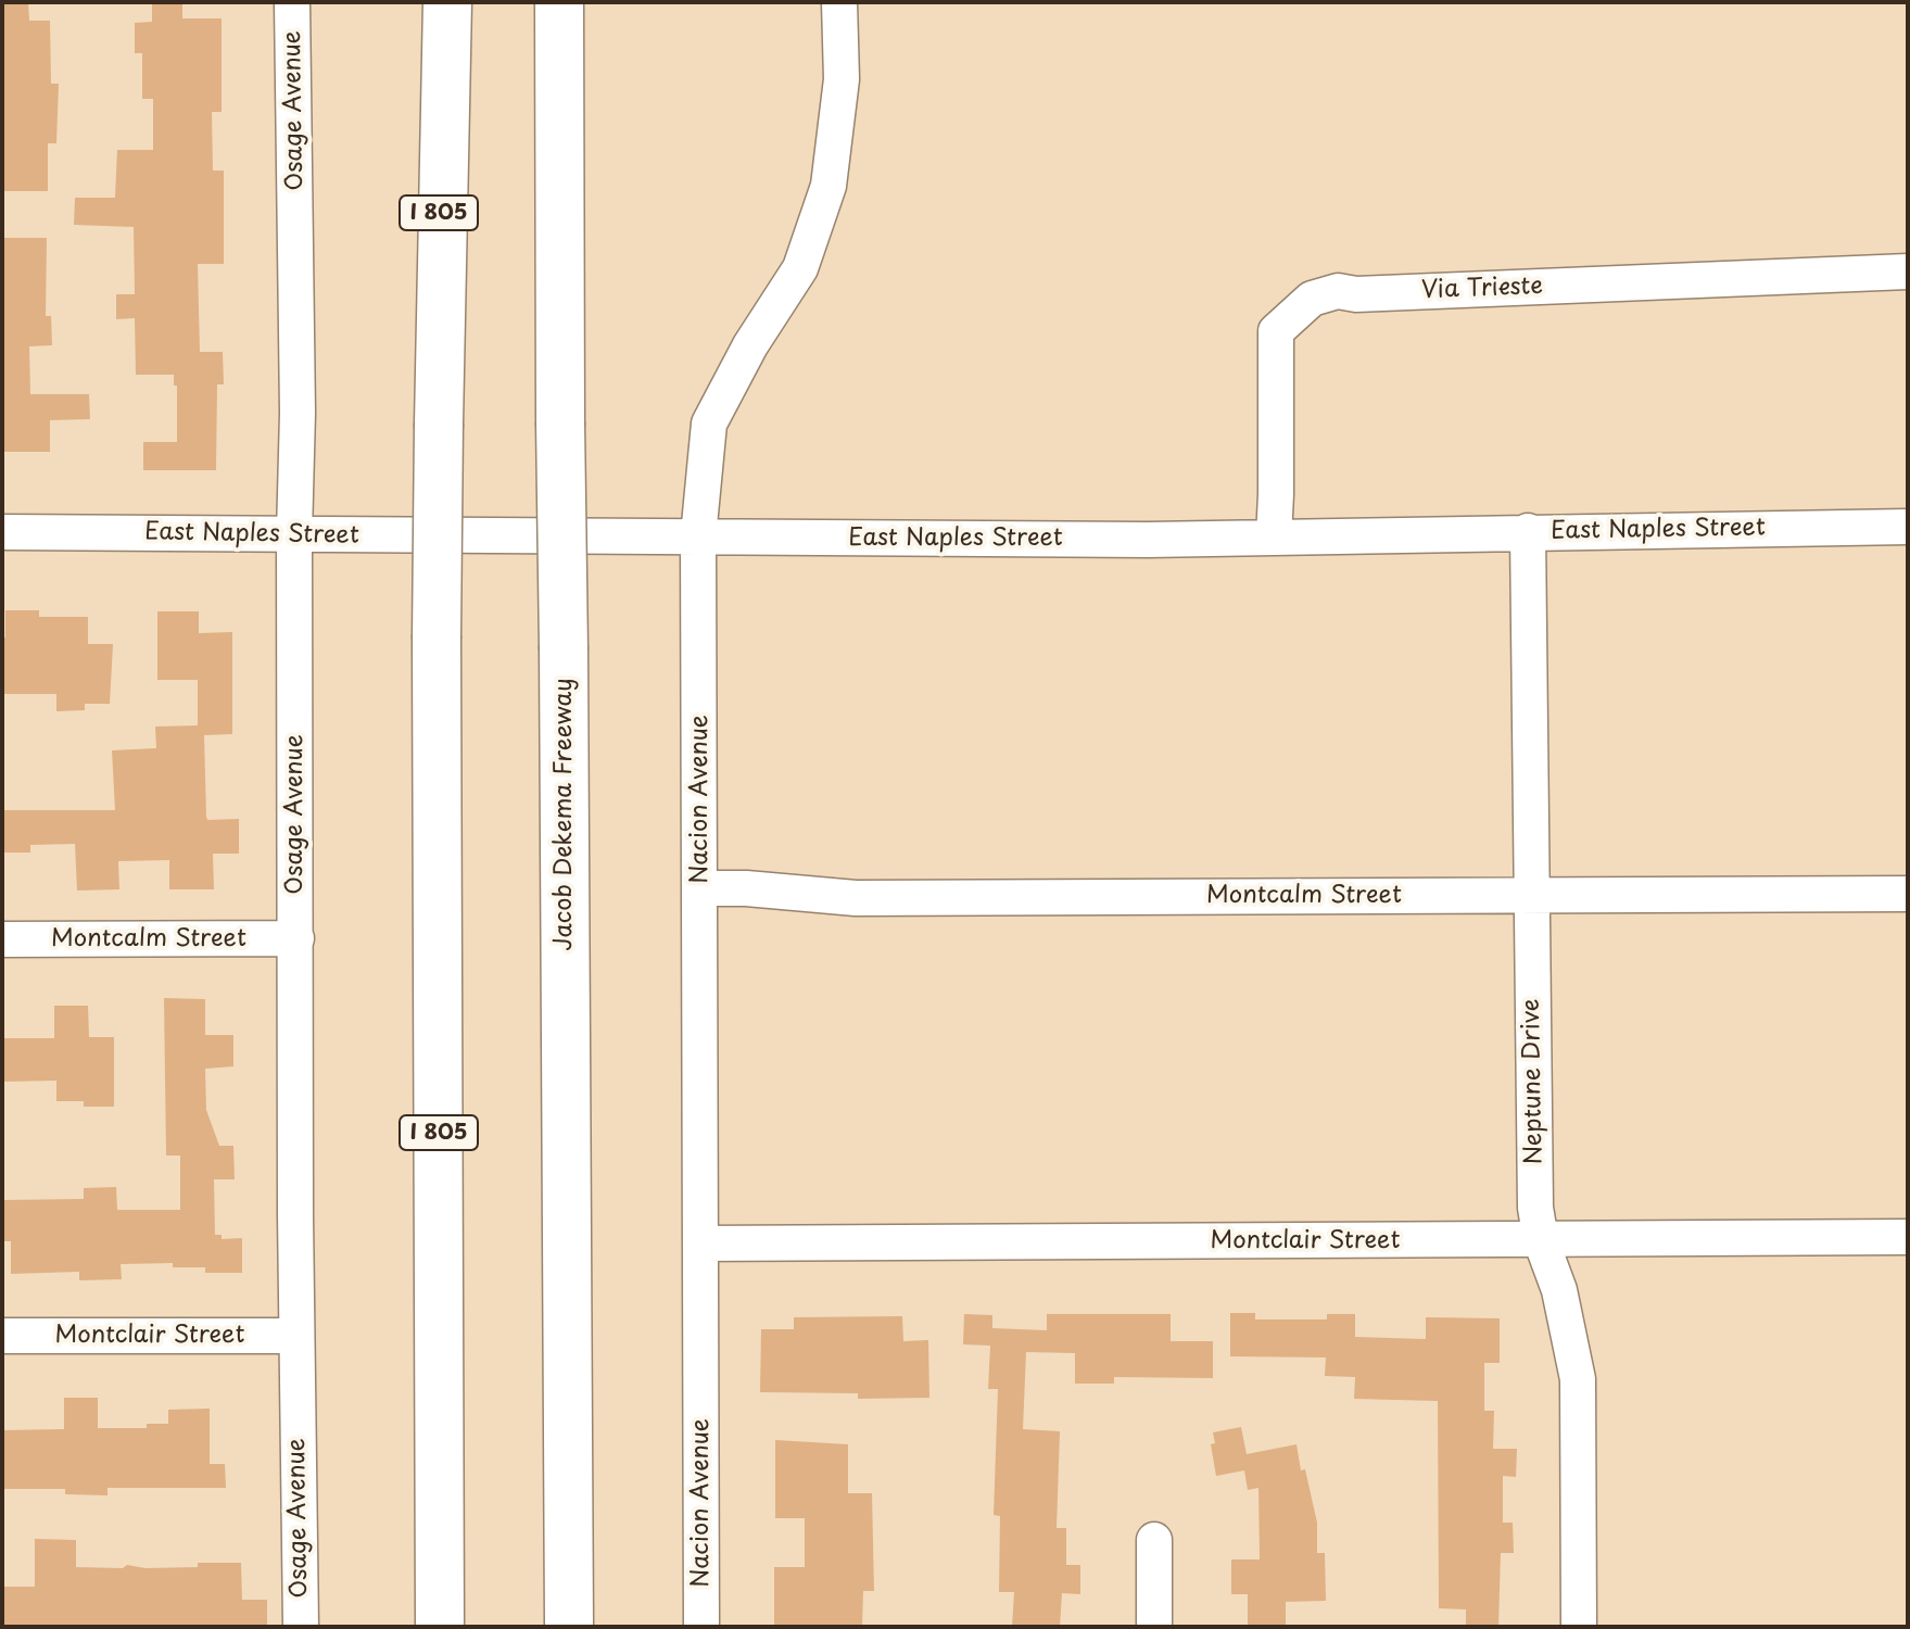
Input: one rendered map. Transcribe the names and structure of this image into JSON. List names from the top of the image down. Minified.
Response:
{"streets":{"highway":["I 805","Jacob Dekema Freeway"],"street":["Osage Avenue","Via Trieste","East Naples Street","Nacion Avenue","Montcalm Street","Neptune Drive","Montclair Street"]},"crossings":[["Osage Avenue","East Naples Street"],["Osage Avenue","Montcalm Street"],["Osage Avenue","Montclair Street"],["Via Trieste","East Naples Street"],["East Naples Street","Nacion Avenue"],["East Naples Street","Neptune Drive"],["Nacion Avenue","Montcalm Street"],["Nacion Avenue","Montclair Street"],["Montcalm Street","Neptune Drive"],["Neptune Drive","Montclair Street"]]}
